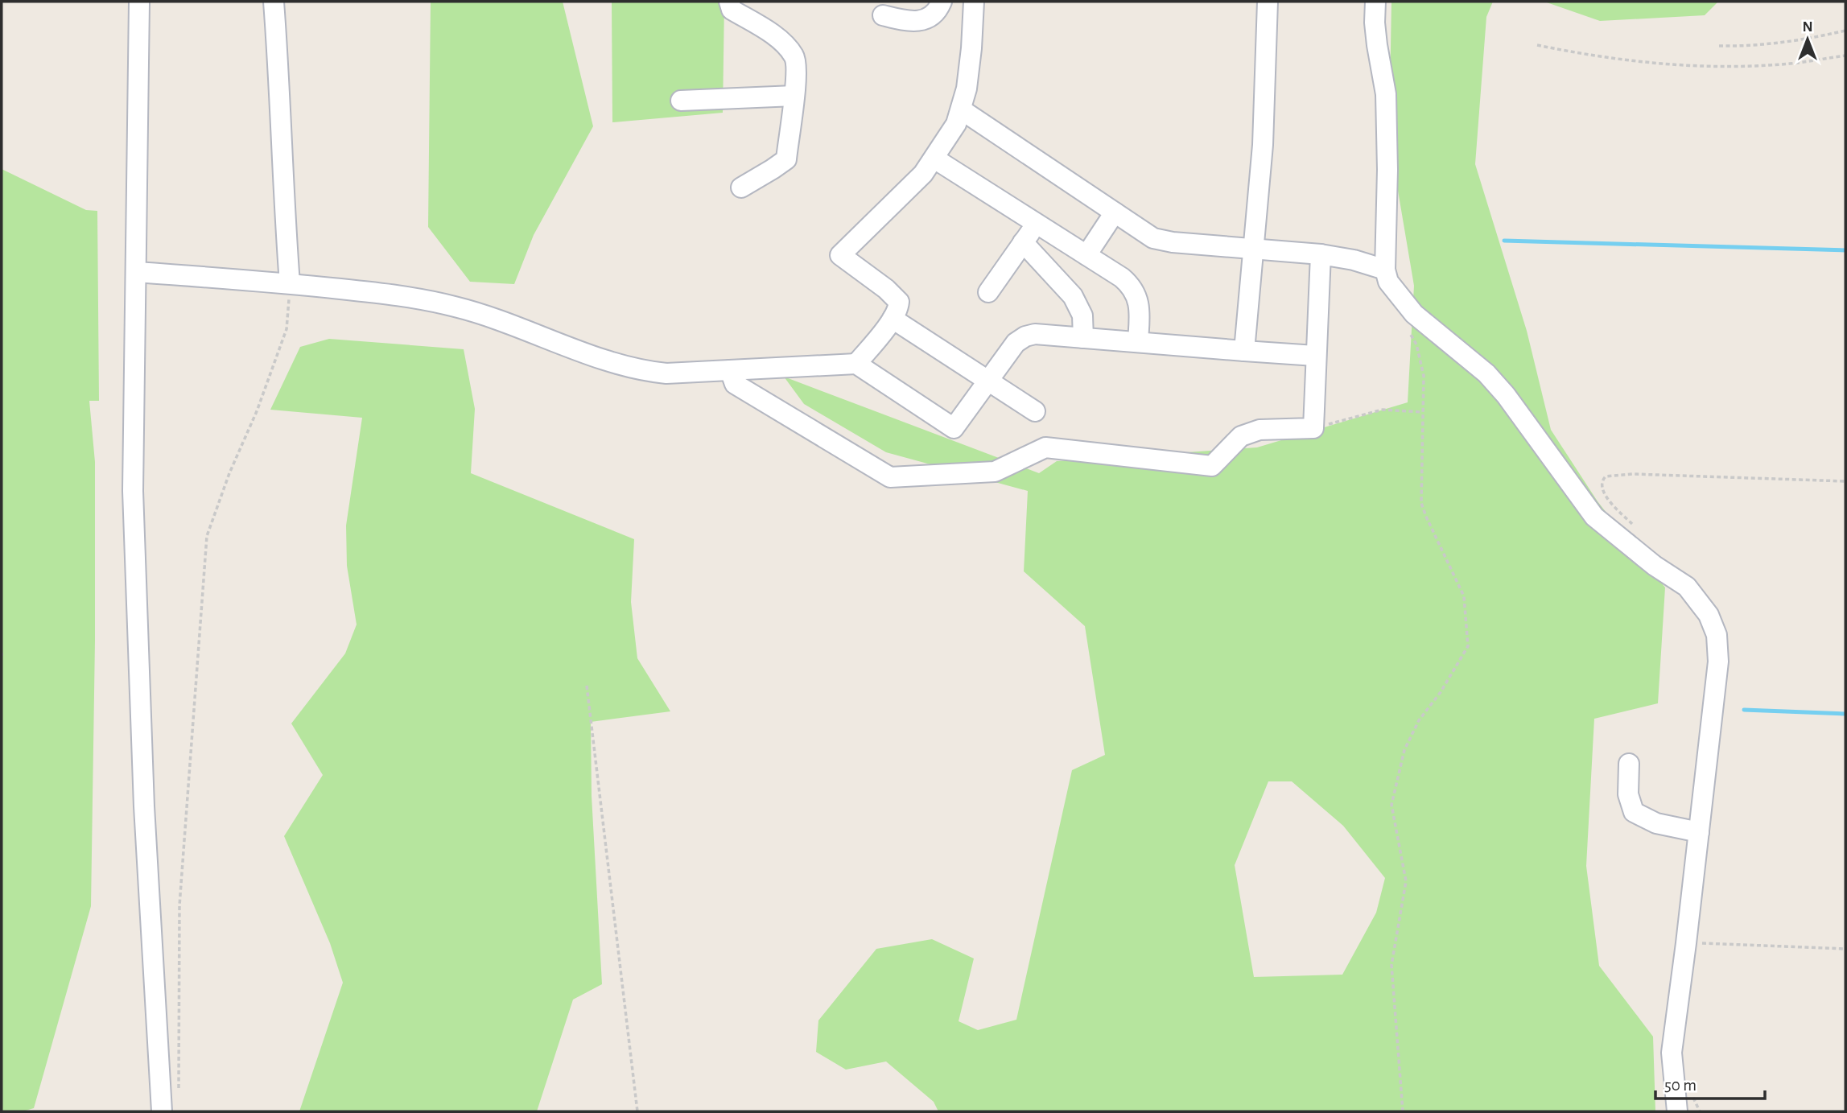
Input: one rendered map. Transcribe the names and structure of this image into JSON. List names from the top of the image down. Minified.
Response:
{"scale_bar":"50 m","north":"top"}
